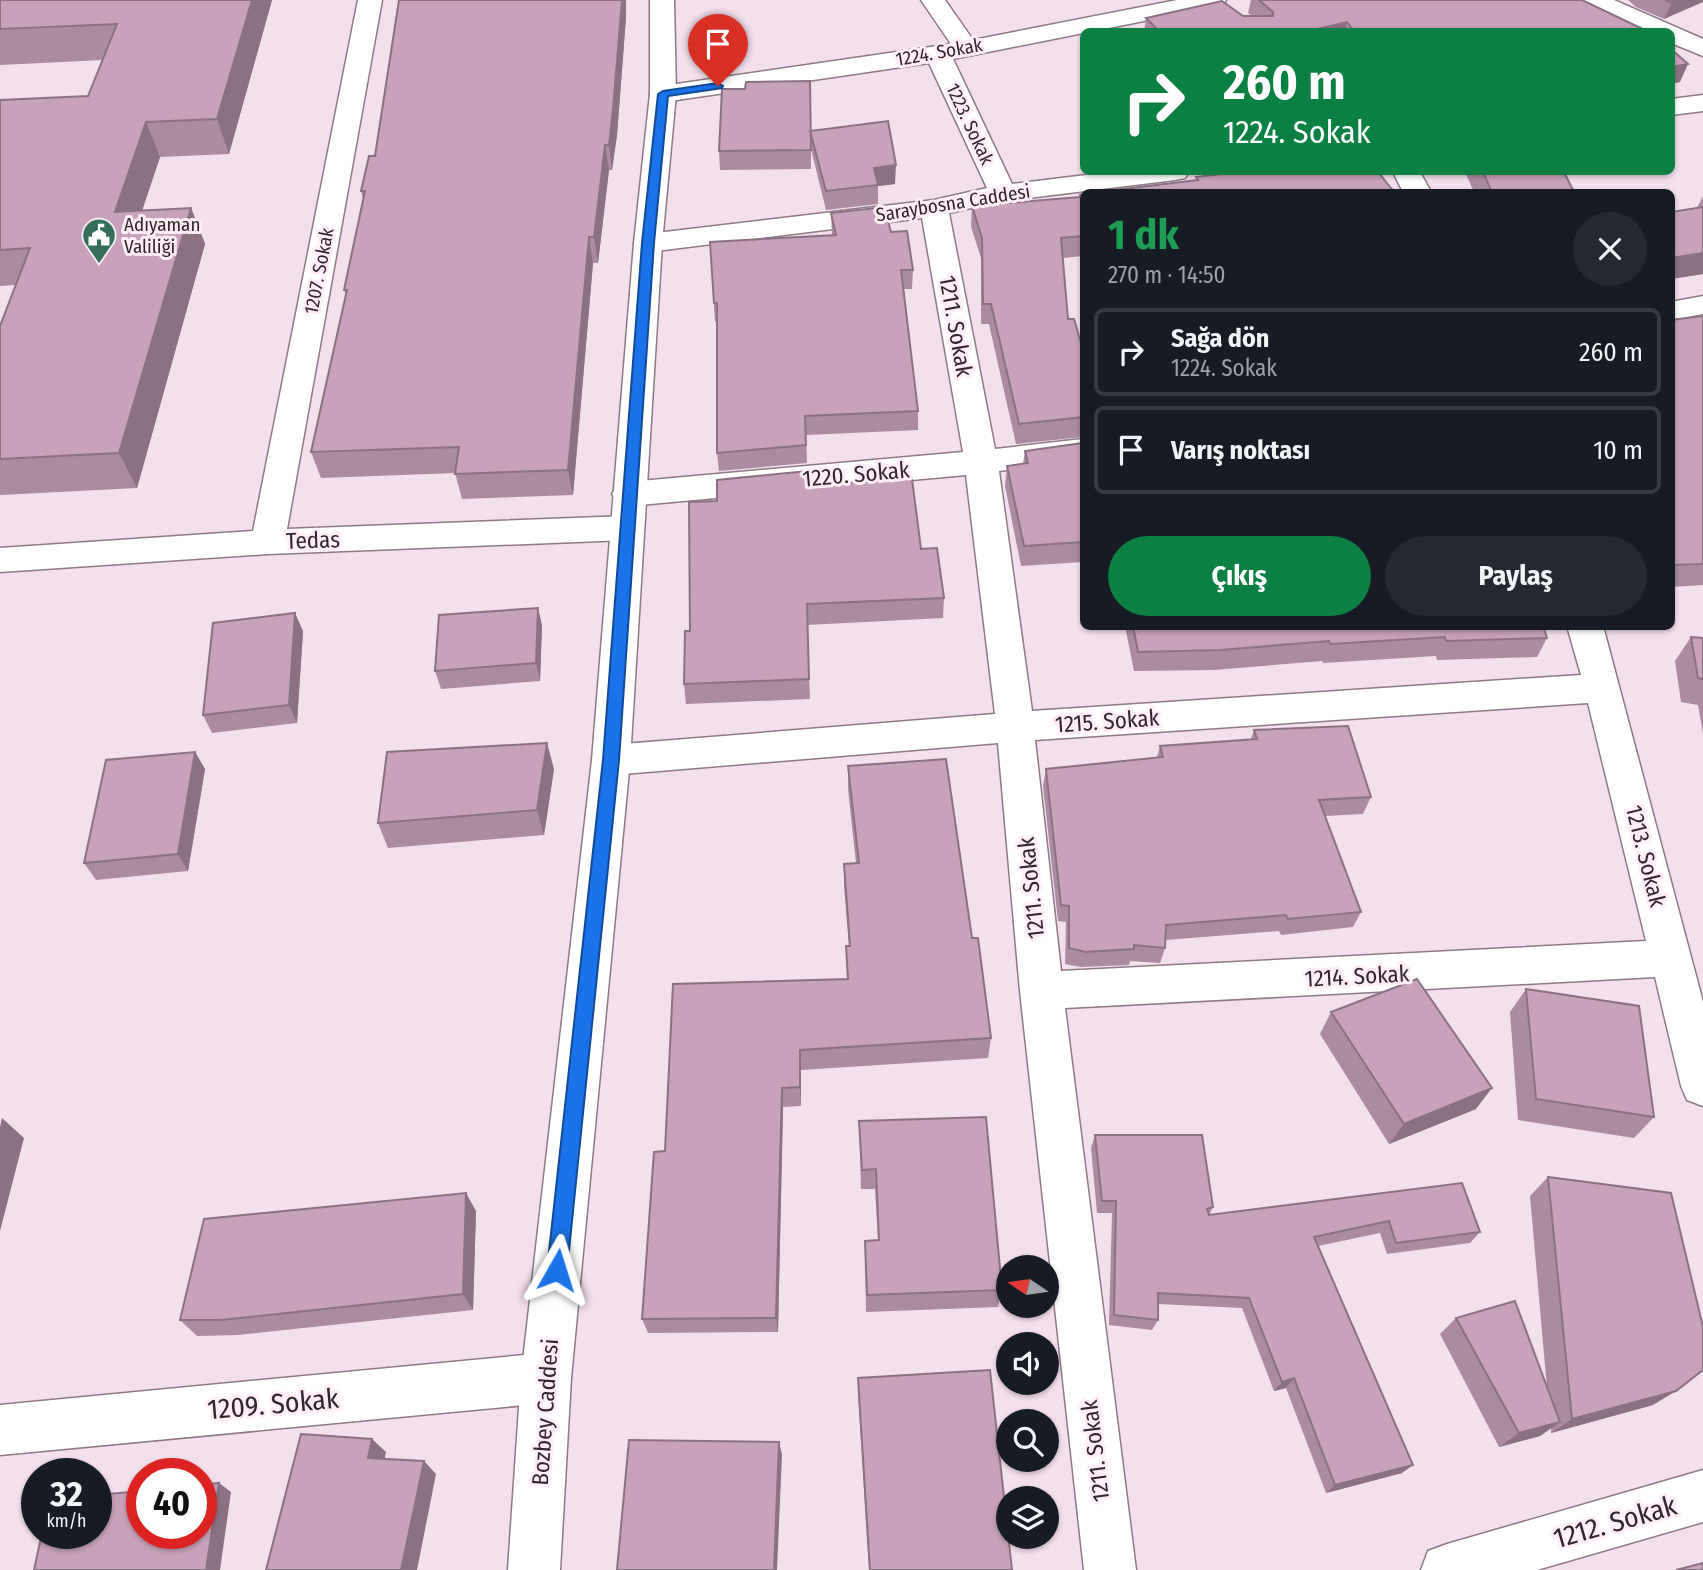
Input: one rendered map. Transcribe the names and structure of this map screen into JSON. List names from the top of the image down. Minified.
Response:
{"streets":{"street":["1224. Sokak","1223. Sokak","Saraybosna Caddesi","1207. Sokak","1211. Sokak","1220. Sokak","Tedas","1215. Sokak","1213. Sokak","1214. Sokak","1209. Sokak","Bozbey Caddesi","1212. Sokak"]},"crossings":[["1224. Sokak","1223. Sokak"],["1224. Sokak","Bozbey Caddesi"],["1223. Sokak","Saraybosna Caddesi"],["Saraybosna Caddesi","1211. Sokak"],["Saraybosna Caddesi","Bozbey Caddesi"],["1207. Sokak","Tedas"],["1211. Sokak","1220. Sokak"],["1211. Sokak","1215. Sokak"],["1211. Sokak","1214. Sokak"],["1220. Sokak","Tedas"],["1220. Sokak","Bozbey Caddesi"],["Tedas","Bozbey Caddesi"],["1215. Sokak","1213. Sokak"],["1215. Sokak","Bozbey Caddesi"],["1213. Sokak","1214. Sokak"],["1209. Sokak","Bozbey Caddesi"]],"places":{"public building":["Adıyaman Valiliği"]},"north":"left","page":{"turn":["260 m","1224. Sokak"],"heading":["1 dk","270 m · 14:50"],"list":[{"name":"Sağa dön","note":"1224. Sokak","value":"260 m"},{"name":"Varış noktası","value":"10 m"}],"buttons":["Çıkış","Paylaş"],"speed":"32 km/h","limit":"40"}}
